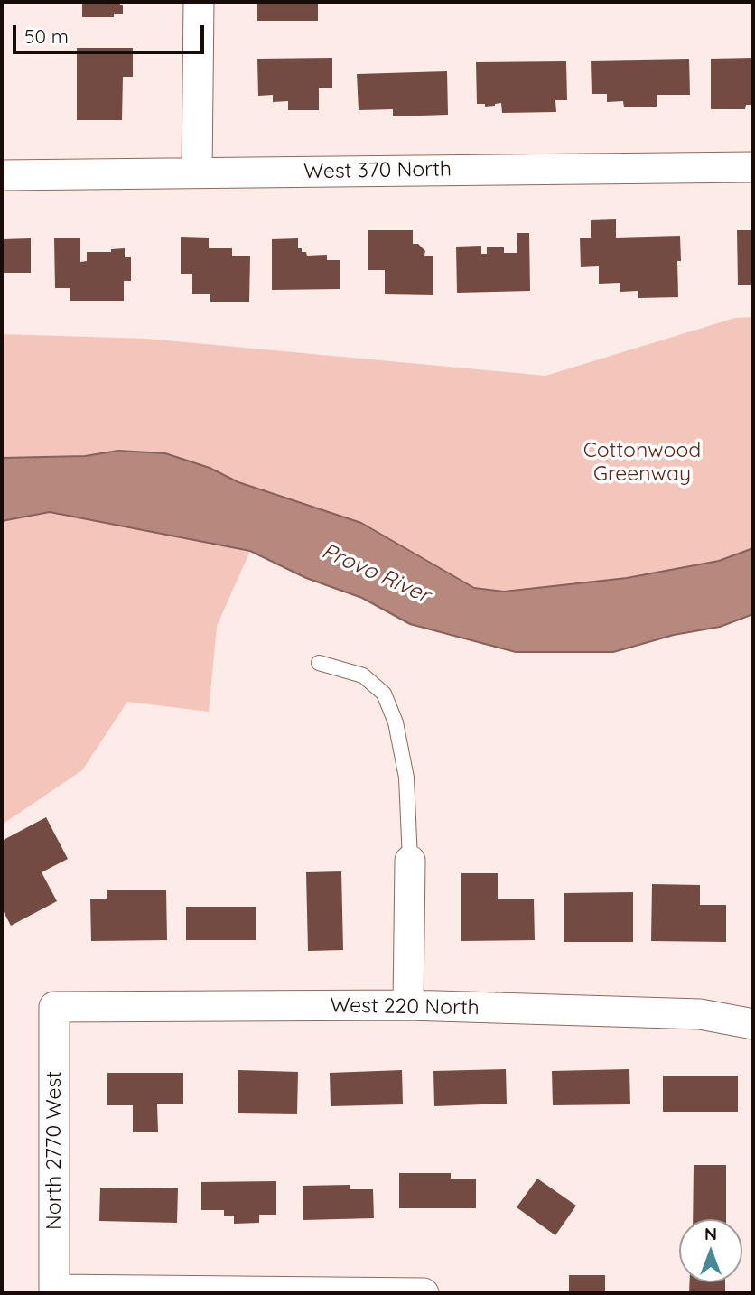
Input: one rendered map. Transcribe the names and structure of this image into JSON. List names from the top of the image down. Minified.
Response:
{"streets":{"street":["West 370 North","West 220 North","North 2770 West"]},"crossings":[["West 220 North","North 2770 West"]],"water":["Provo River"],"parks":["Cottonwood Greenway"],"scale_bar":"50 m","north":"top"}
